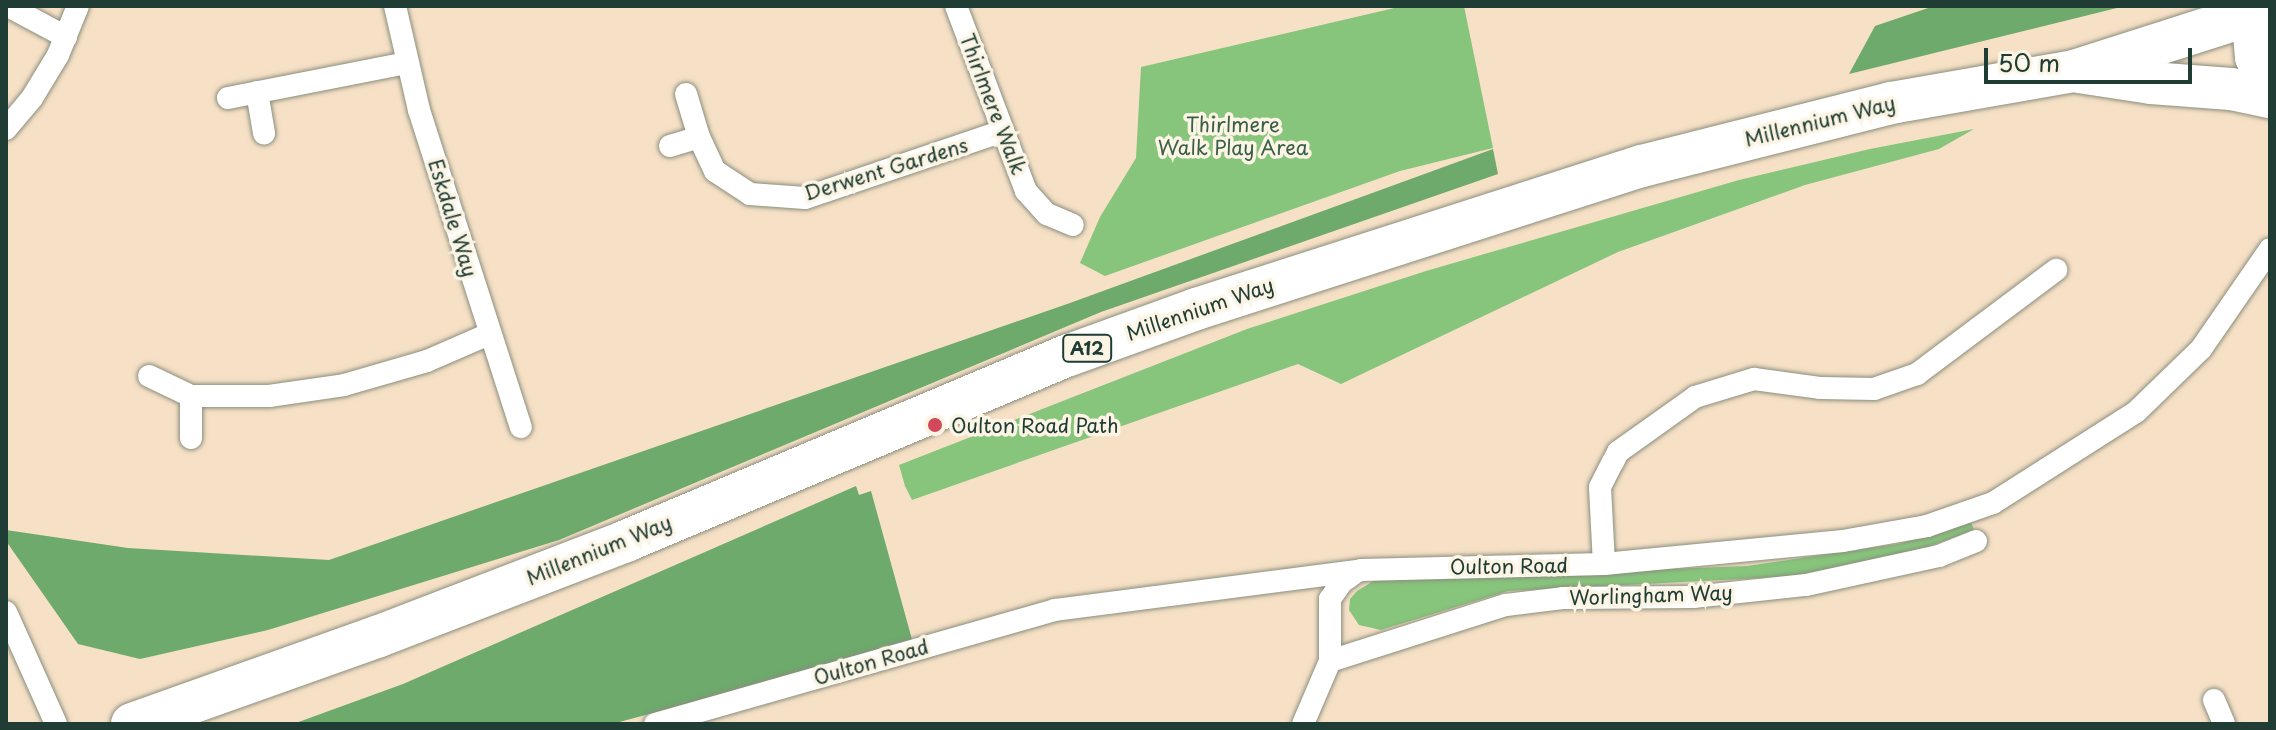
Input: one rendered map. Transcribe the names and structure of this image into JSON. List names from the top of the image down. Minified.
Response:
{"streets":{"highway":["Millennium Way","A12"],"street":["Thirlmere Walk","Derwent Gardens","Eskdale Way","Oulton Road","Worlingham Way"]},"crossings":[["Thirlmere Walk","Derwent Gardens"]],"parks":["Thirlmere Walk Play Area"],"places":["Oulton Road Path"],"scale_bar":"50 m"}
